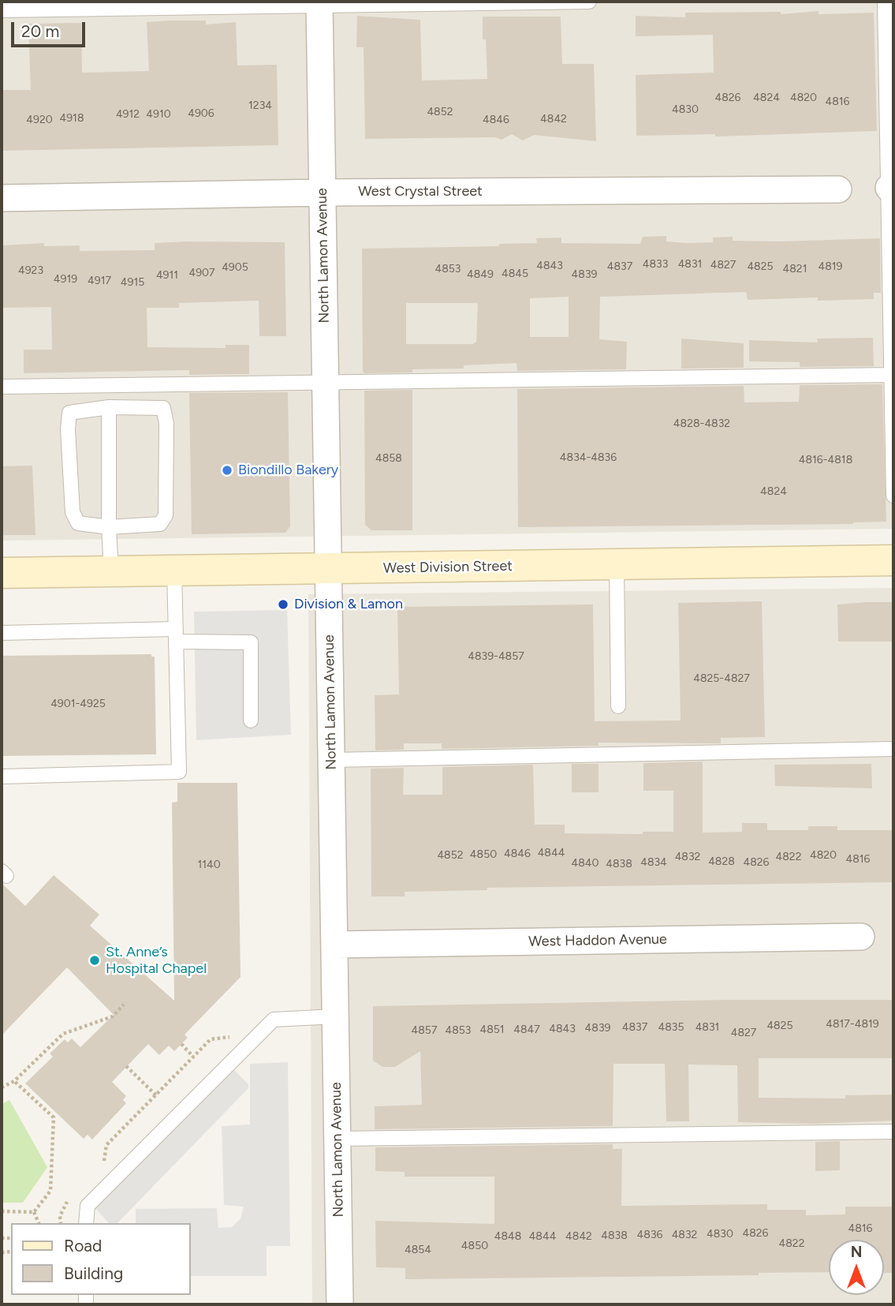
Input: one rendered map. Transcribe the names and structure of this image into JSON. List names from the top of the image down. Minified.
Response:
{"streets":{"main road":["West Division Street"],"street":["West Crystal Street","North Lamon Avenue","West Haddon Avenue"]},"crossings":[["West Crystal Street","North Lamon Avenue"],["North Lamon Avenue","West Division Street"],["North Lamon Avenue","West Haddon Avenue"]],"places":["Biondillo Bakery","Division & Lamon","St. Anne’s Hospital Chapel"],"house_numbers":["4826","4824","4820","4816","1234","4830","4852","4906","4912","4910","4918","4842","4920","4846","4833","4831","4827","4843","4837","4825","4819","4905","4853","4821","4923","4907","4845","4849","4839","4911","4919","4917","4915","4828-4832","4834-4836","4858","4816-4818","4824","4839-4857","4825-4827","4901-4925","4844","4846","4850","4852","4820","4832","4822","4816","4828","4834","4826","4840","4838","1140","4817-4819","4825","4837","4835","4831","4839","4843","4851","4847","4857","4853","4827","4816","4826","4830","4836","4832","4838","4848","4844","4842","4822","4850","4854"],"legend":["Road","Building"],"scale_bar":"20 m","north":"top"}
